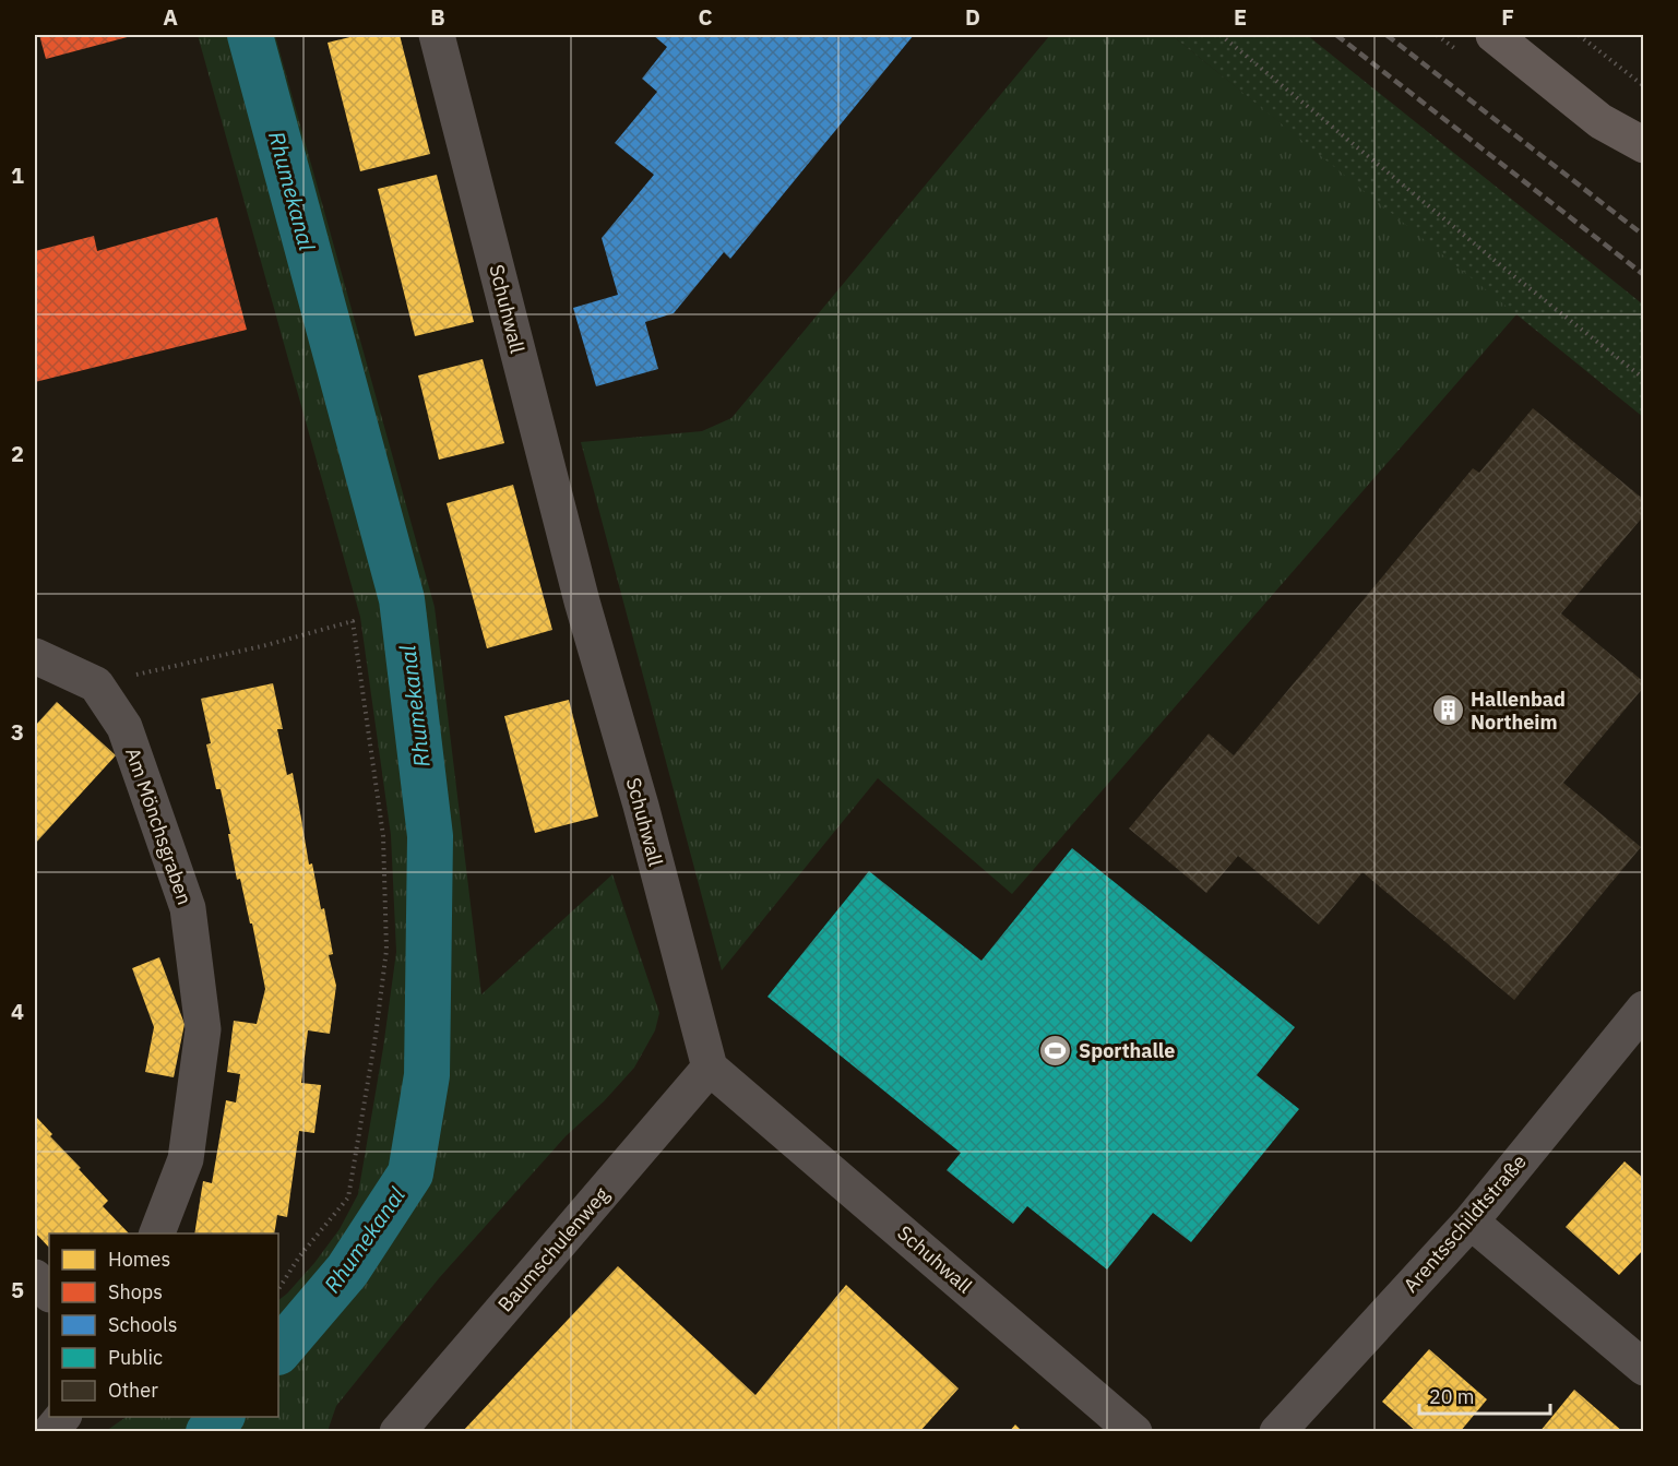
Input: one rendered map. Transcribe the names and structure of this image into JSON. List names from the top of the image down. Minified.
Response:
{"streets":{"street":["Schuhwall","Am Mönchsgraben","Arentsschildtstraße","Baumschulenweg"]},"crossings":[["Schuhwall","Baumschulenweg"]],"water":["Rhumekanal"],"places":{"building":["Hallenbad Northeim"],"sports":["Sporthalle"]},"legend":["Homes","Shops","Schools","Public","Other"],"scale_bar":"20 m","grid":{"columns":["A","B","C","D","E","F"],"rows":["1","2","3","4","5"]}}
